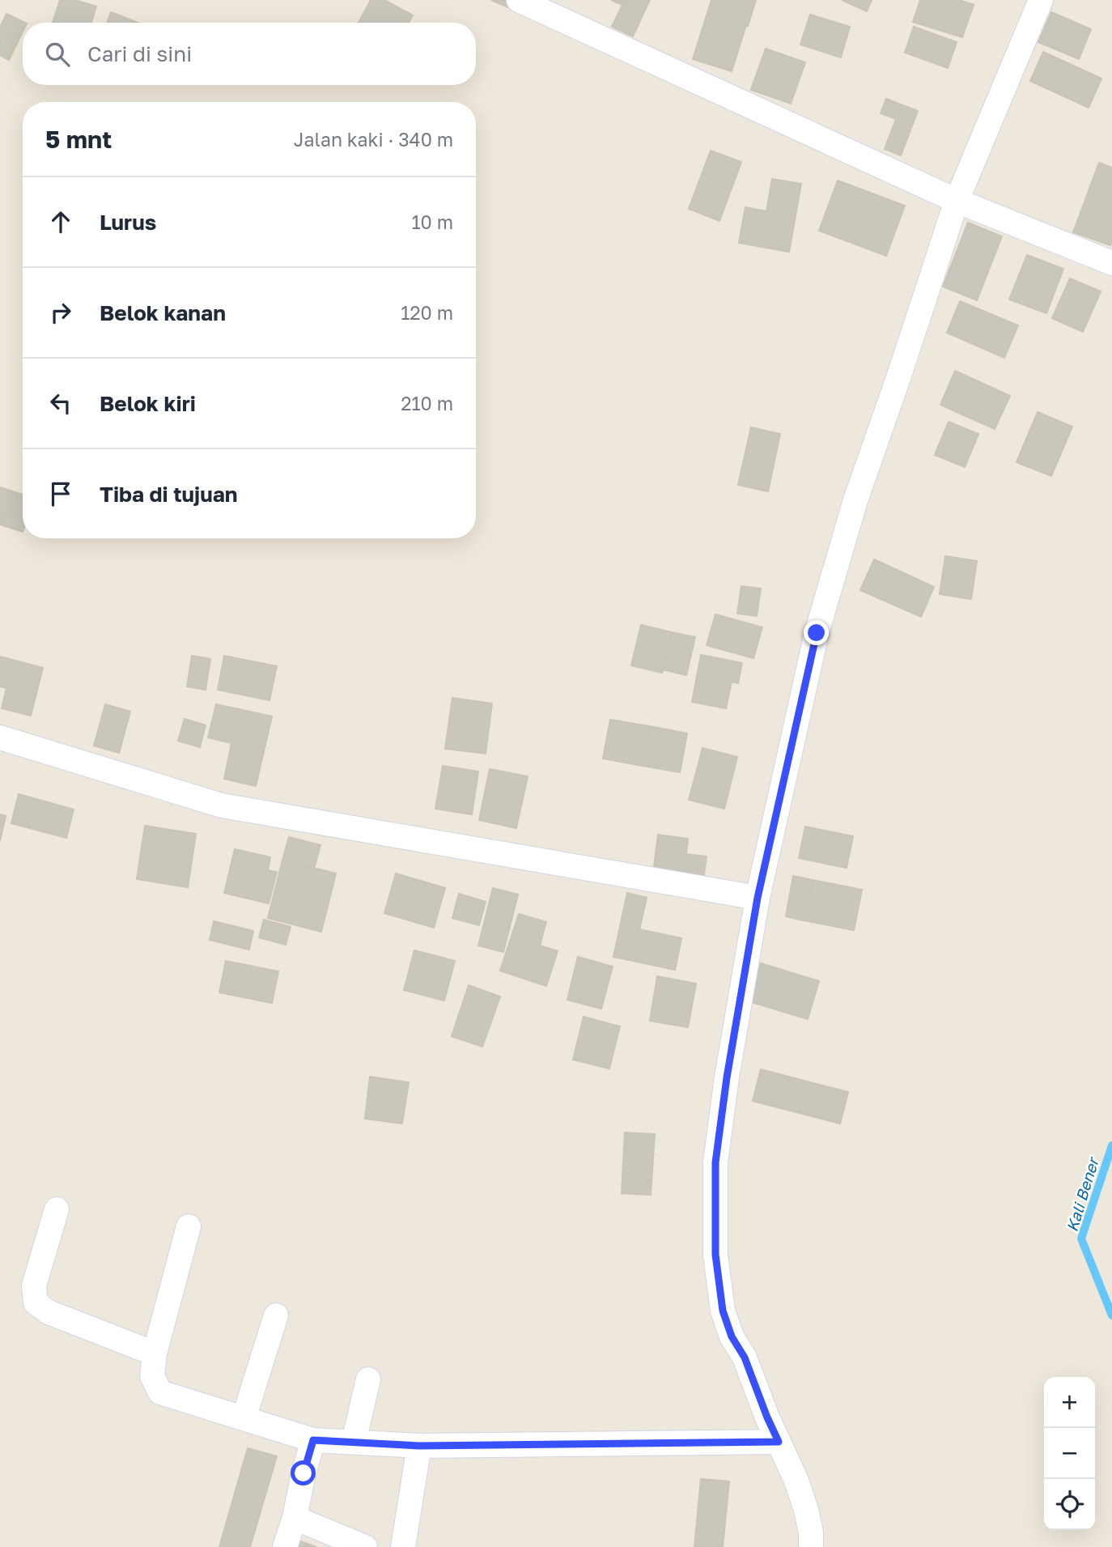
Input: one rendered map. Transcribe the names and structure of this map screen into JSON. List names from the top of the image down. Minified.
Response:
{"water":["Kali Bener"],"page":{"search":"Cari di sini","heading":["5 mnt","Jalan kaki · 340 m"],"list":[["Lurus","10 m"],["Belok kanan","120 m"],["Belok kiri","210 m"],"Tiba di tujuan"],"map_buttons":["+","−"]}}
